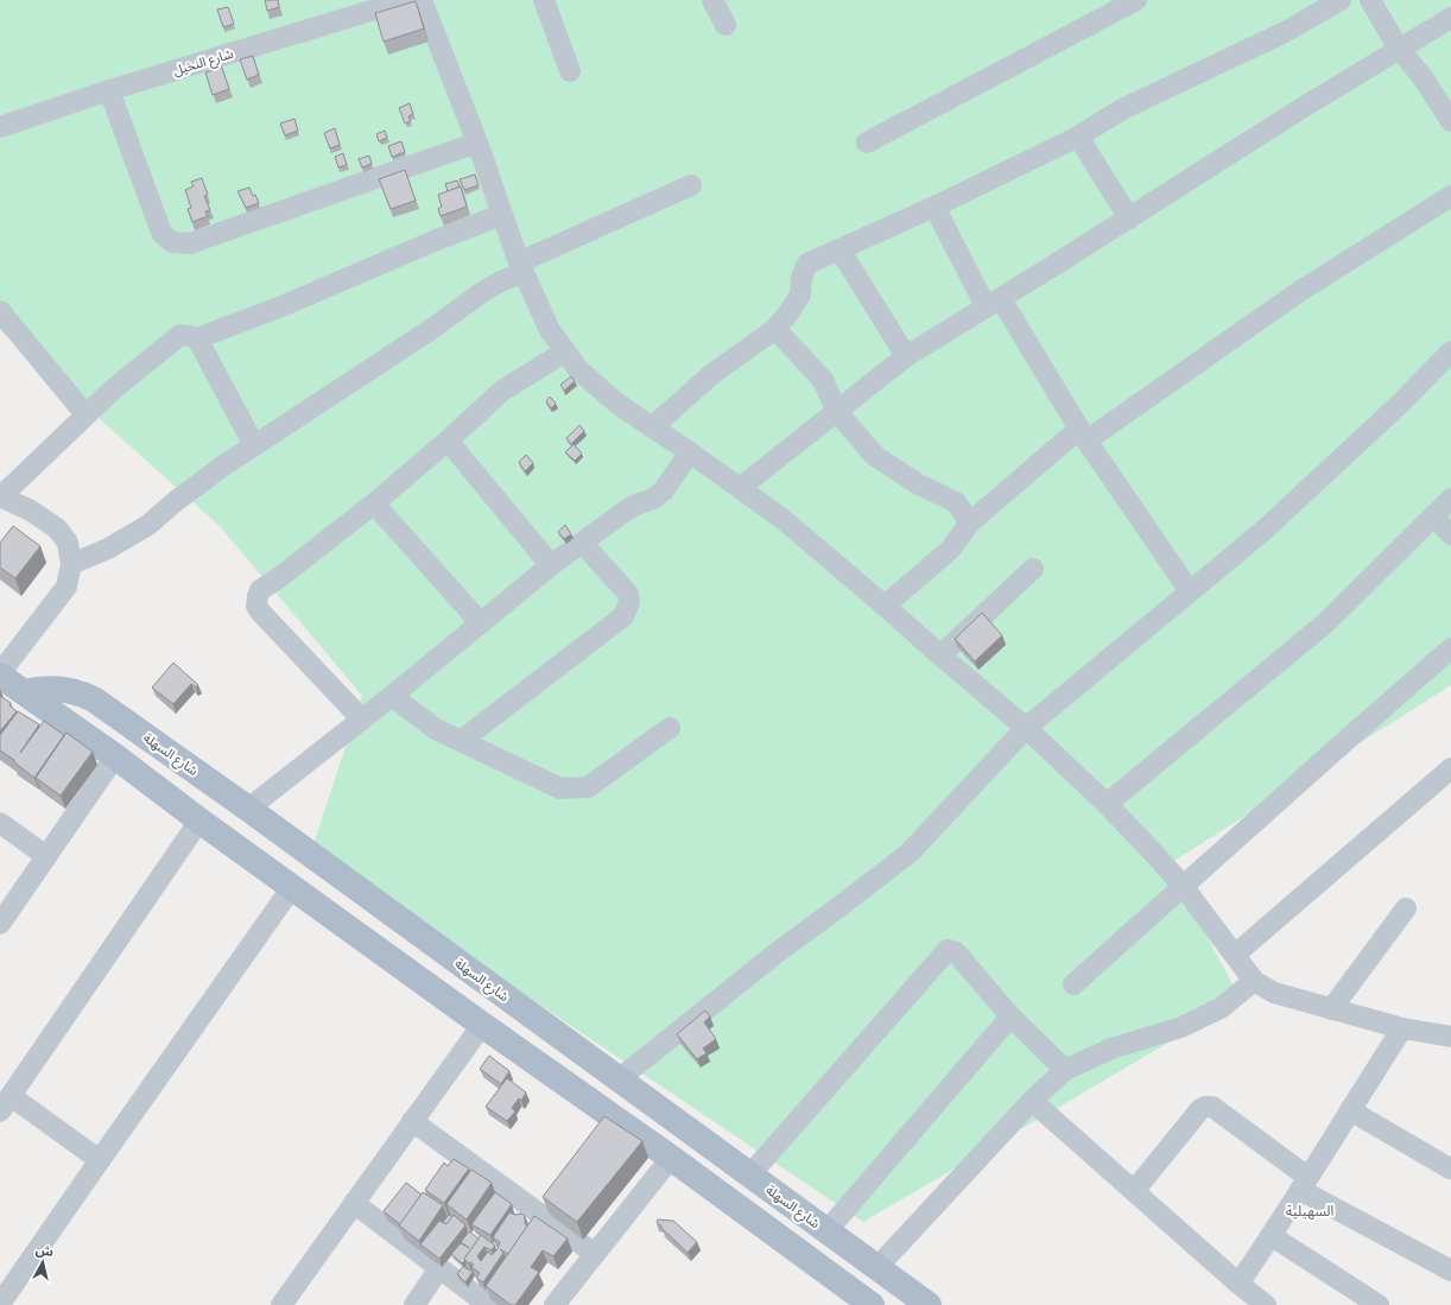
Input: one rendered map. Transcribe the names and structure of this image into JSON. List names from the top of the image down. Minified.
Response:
{"streets":{"main road":["شارع السهلة"],"street":["شارع النخيل"]},"districts":["السهيلية"],"north":"top"}
